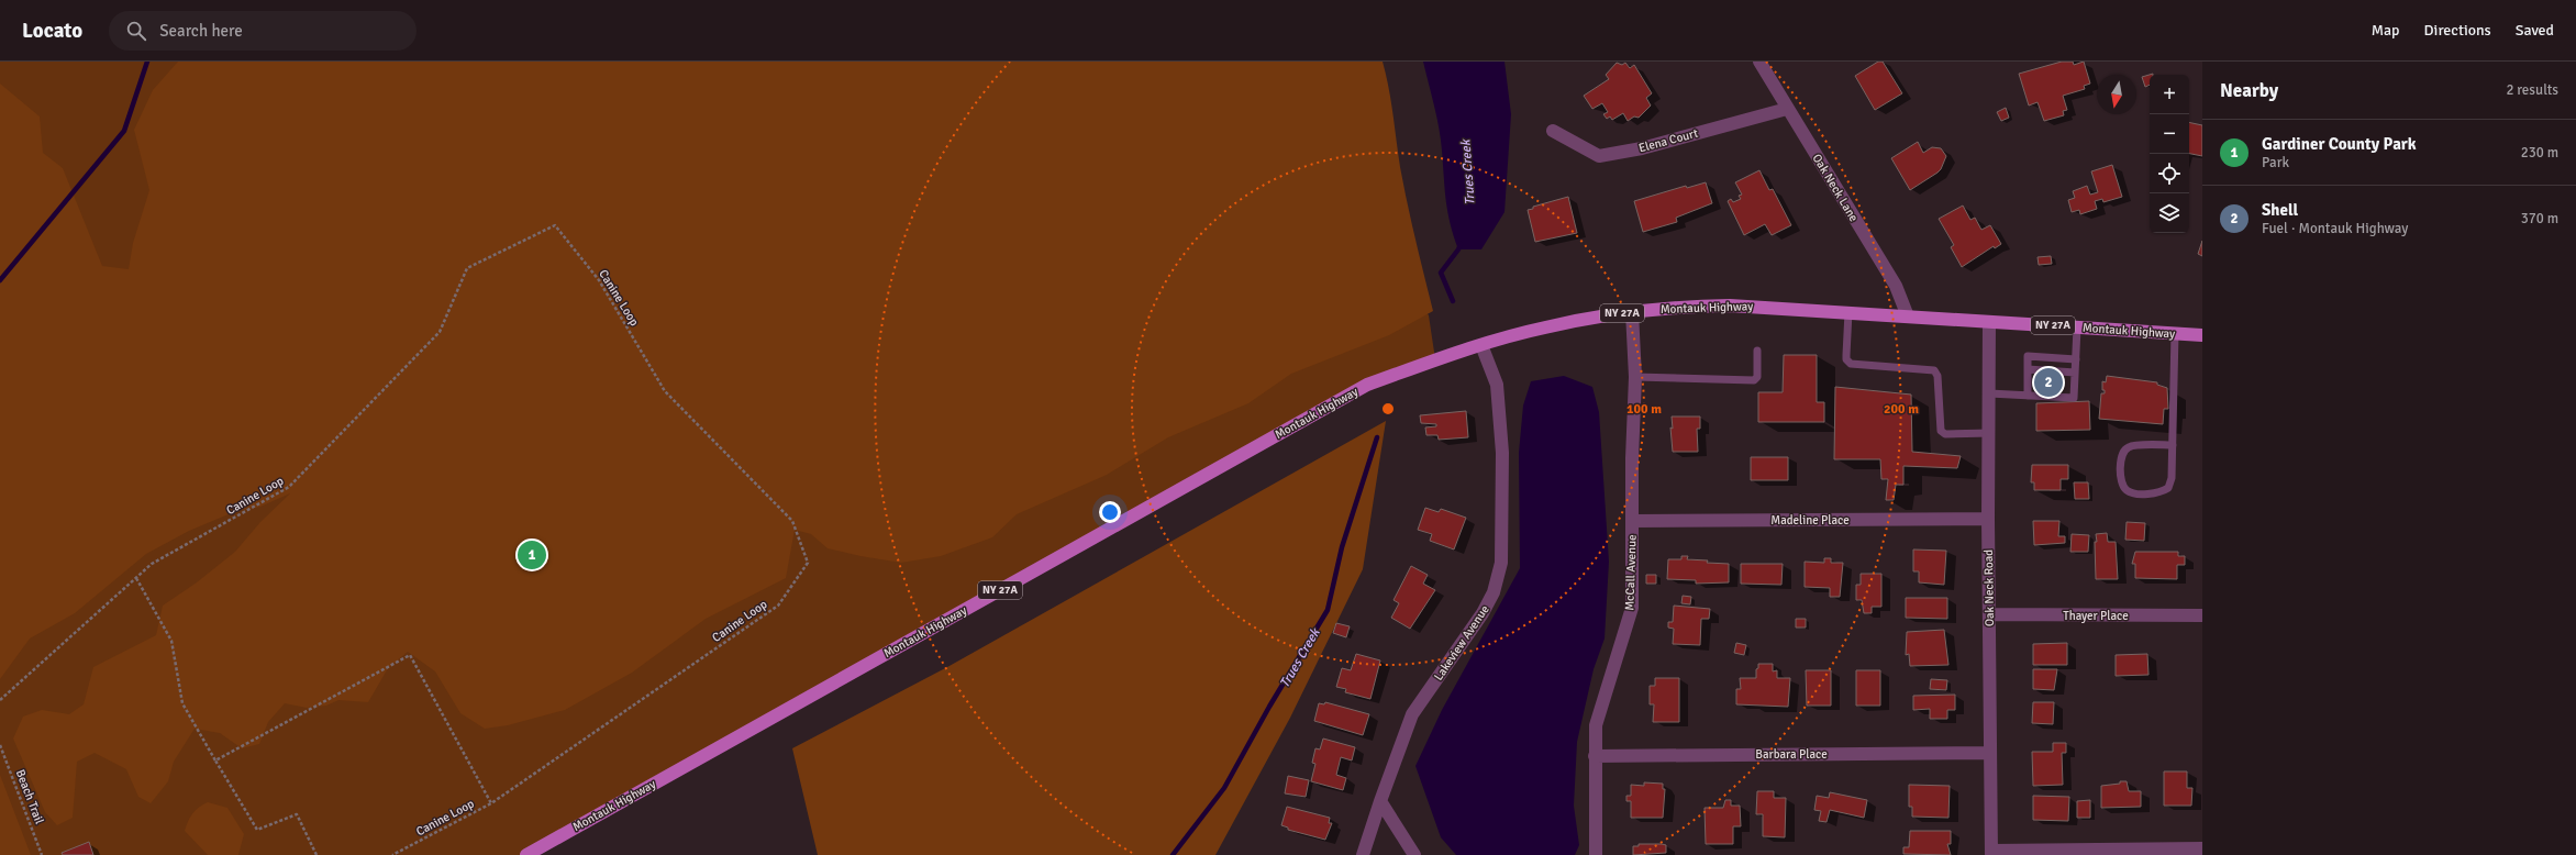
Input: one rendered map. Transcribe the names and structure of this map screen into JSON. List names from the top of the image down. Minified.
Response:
{"streets":{"main road":["Montauk Highway","NY 27A"],"street":["Elena Court","Oak Neck Lane","Madeline Place","McCall Avenue","Oak Neck Road","Thayer Place","Lakeview Avenue","Barbara Place"],"path":["Canine Loop","Beach Trail"]},"crossings":[["Elena Court","Oak Neck Lane"],["Oak Neck Lane","Montauk Highway"],["Montauk Highway","McCall Avenue"],["Montauk Highway","Oak Neck Road"],["Montauk Highway","Lakeview Avenue"],["Madeline Place","McCall Avenue"],["Madeline Place","Oak Neck Road"],["McCall Avenue","Barbara Place"],["Oak Neck Road","Thayer Place"],["Oak Neck Road","Barbara Place"]],"water":["Trues Creek"],"north":"bottom","page":{"header":"Locato","search":"Search here","nav":["Map","Directions","Saved"],"heading":["Nearby","2 results"],"map_buttons":["+","−"],"list":[{"mark":"1","name":"Gardiner County Park","note":"Park","value":"230 m"},{"mark":"2","name":"Shell","note":"Fuel · Montauk Highway","value":"370 m"}],"pins":["2","1"]},"rings":["100 m","200 m"]}
